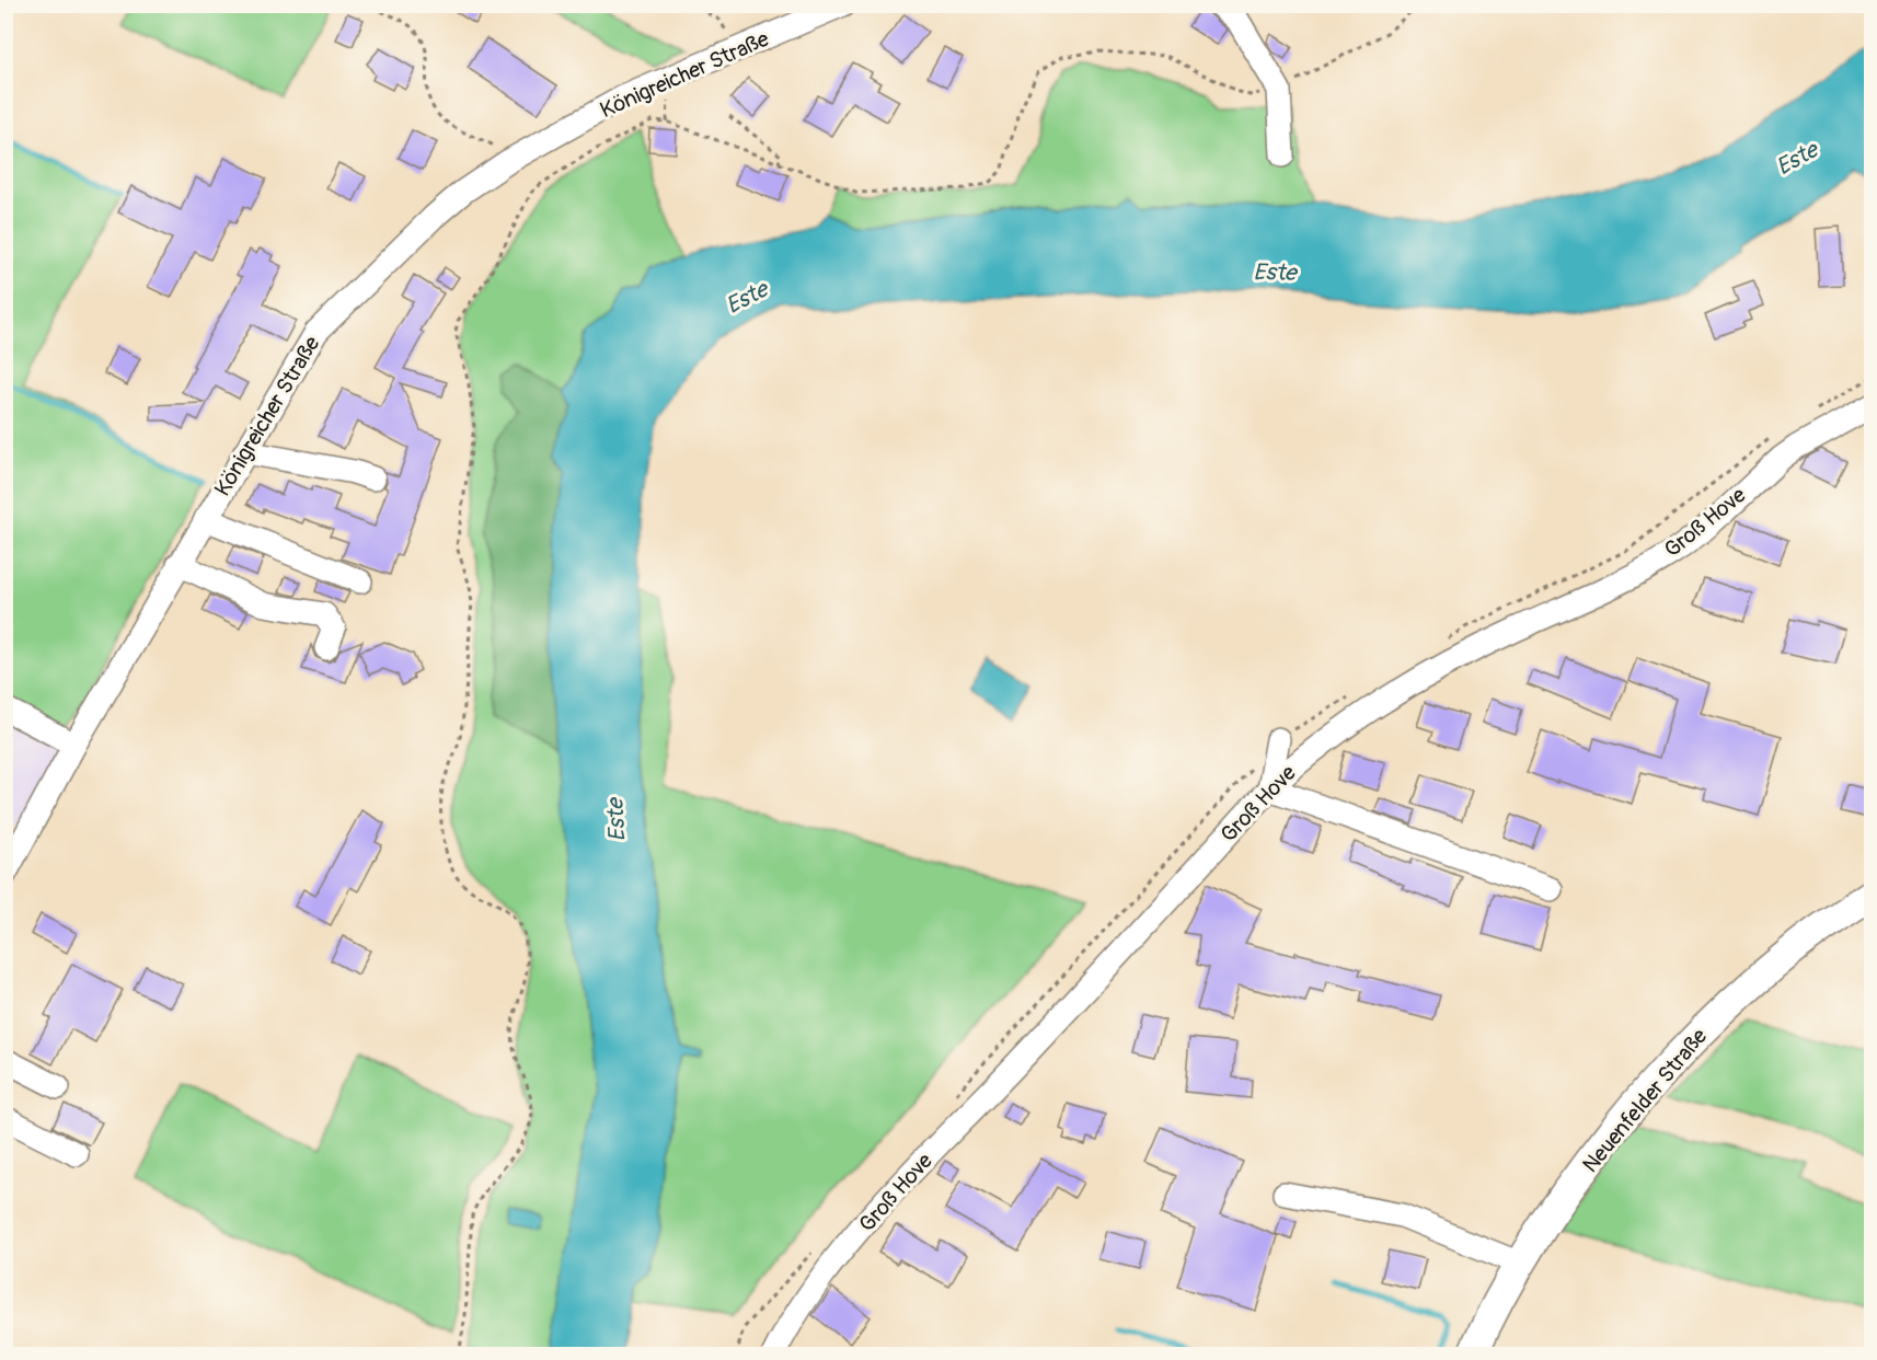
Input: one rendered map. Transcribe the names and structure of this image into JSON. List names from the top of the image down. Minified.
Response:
{"streets":{"main road":["Neuenfelder Straße"],"street":["Königreicher Straße","Groß Hove"]},"water":["Este"]}
